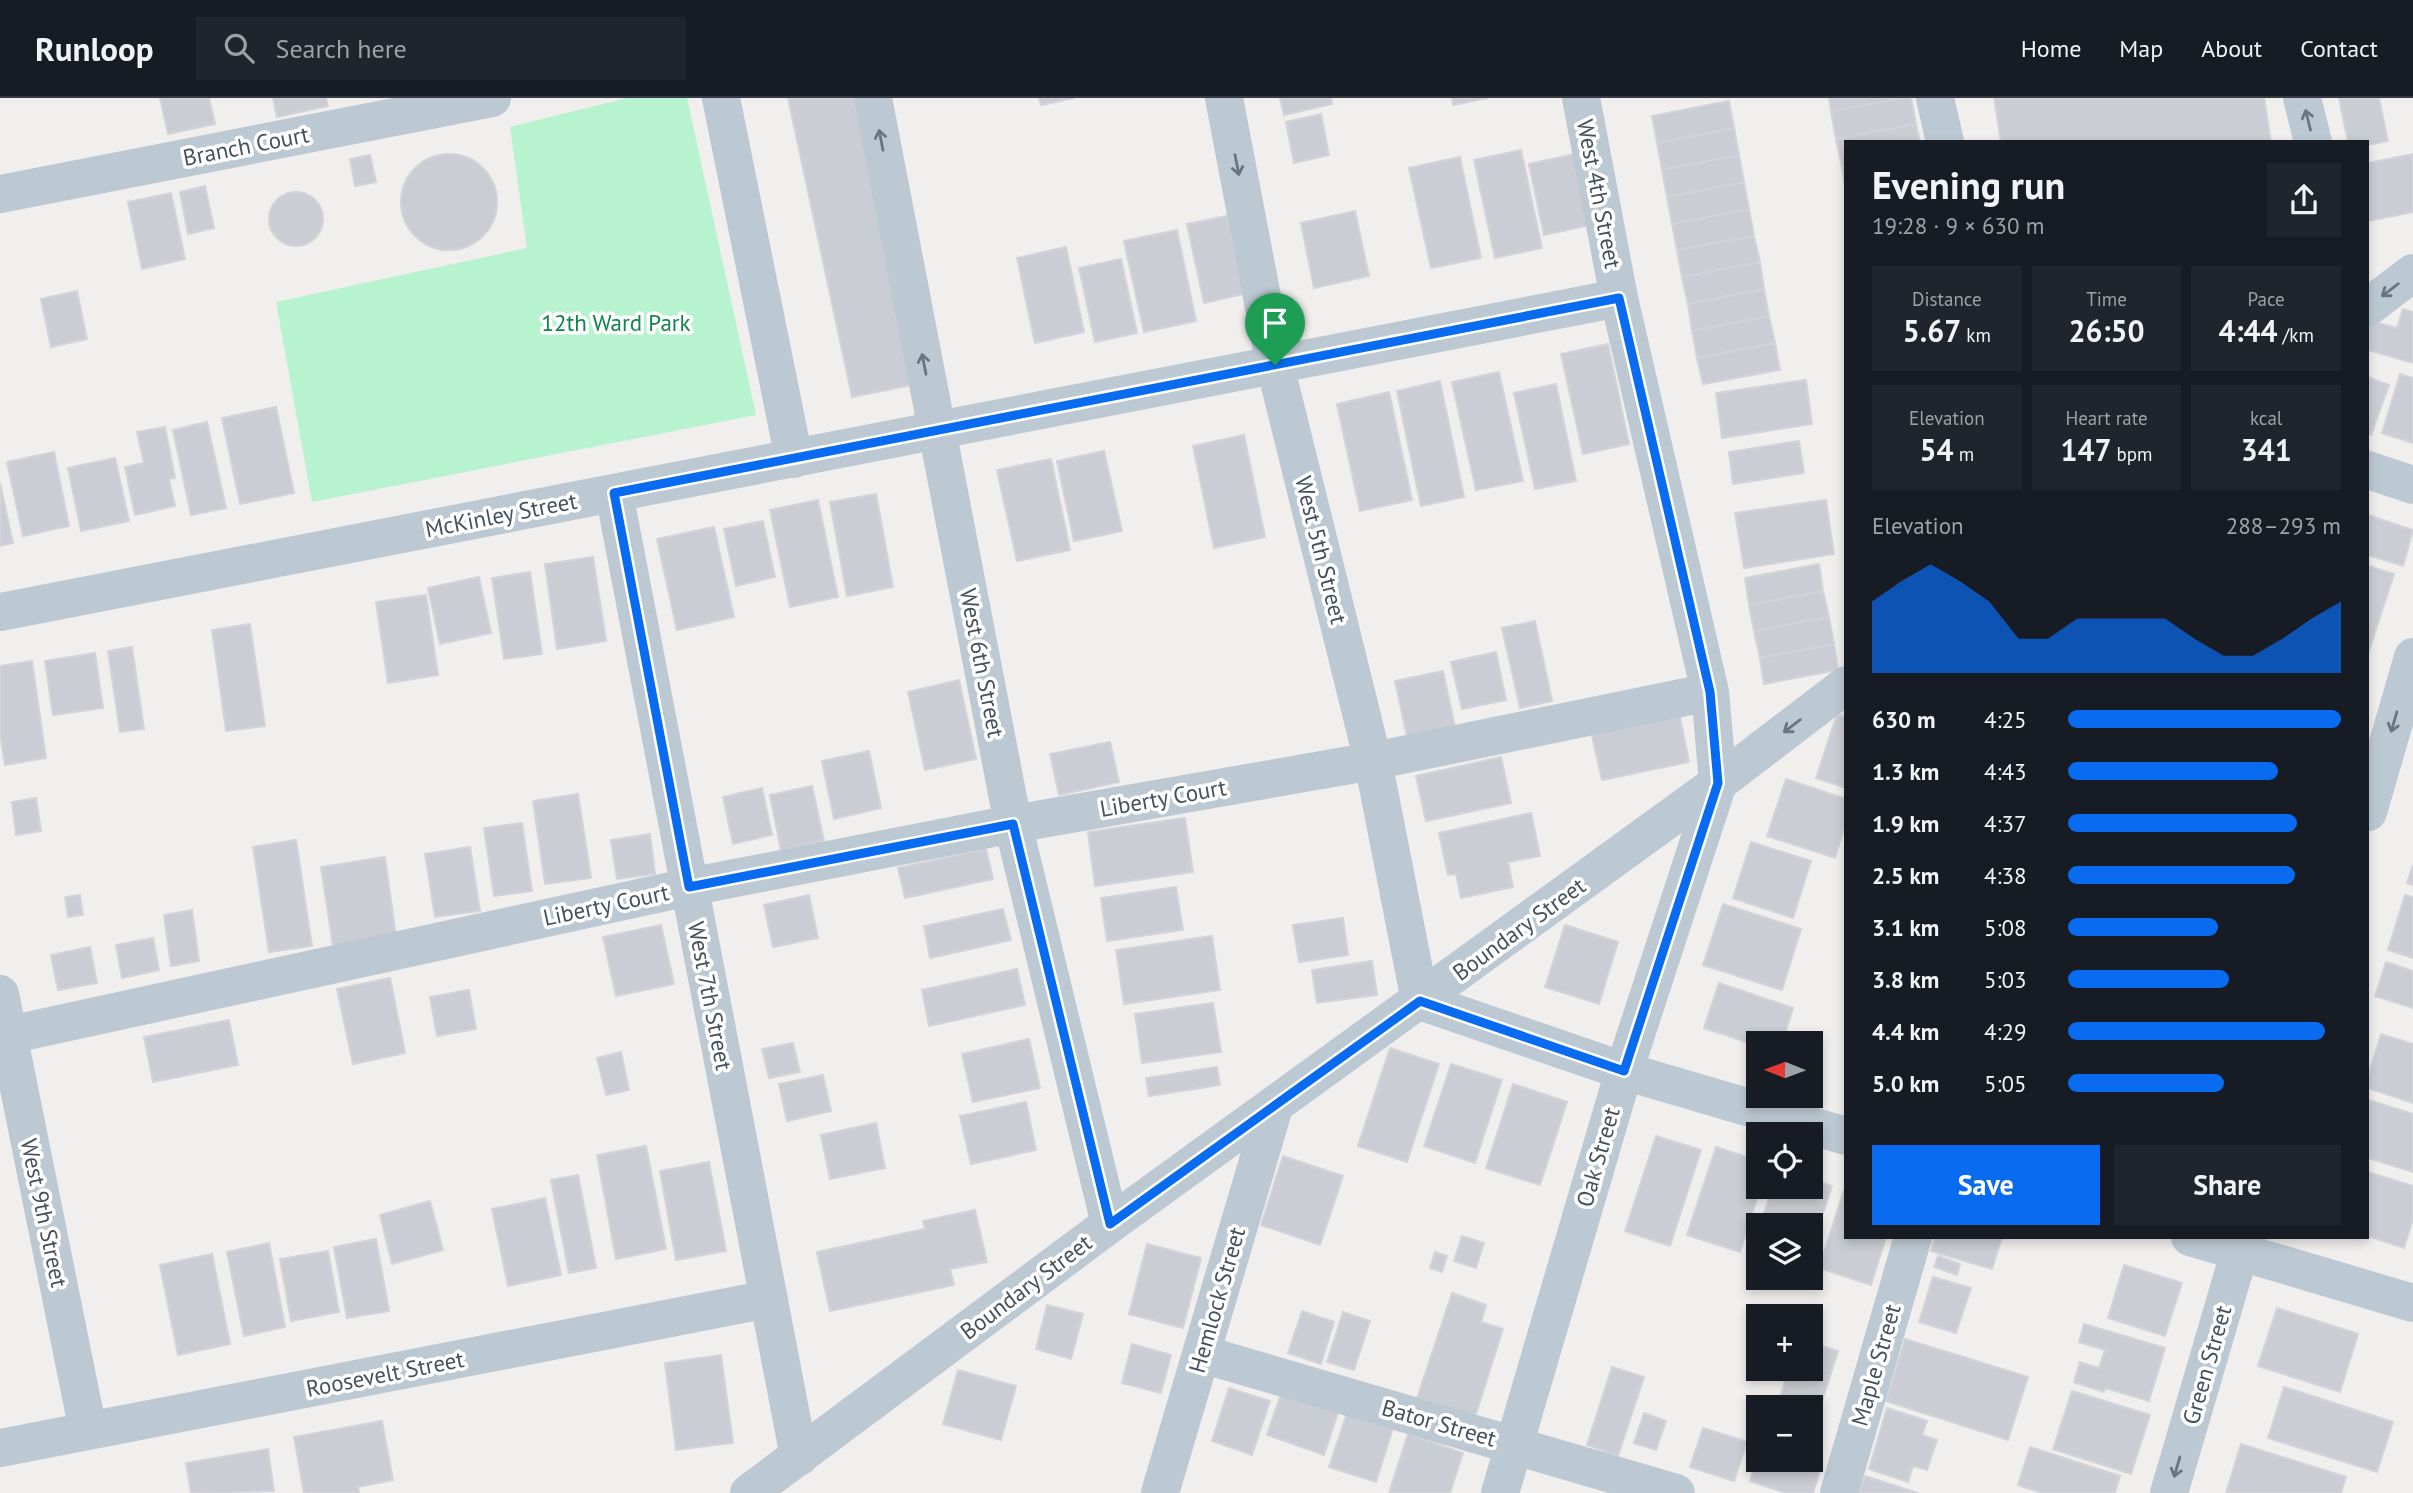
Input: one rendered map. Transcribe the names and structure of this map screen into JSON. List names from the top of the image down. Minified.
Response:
{"streets":{"street":["Branch Court","West 4th Street","McKinley Street","West 5th Street","West 6th Street","Liberty Court","Boundary Street","West 7th Street","Oak Street","West 9th Street","Hemlock Street","Maple Street","Green Street","Roosevelt Street","Bator Street"]},"crossings":[["West 4th Street","McKinley Street"],["West 4th Street","Liberty Court"],["West 4th Street","Boundary Street"],["West 4th Street","Oak Street"],["McKinley Street","West 5th Street"],["McKinley Street","West 6th Street"],["McKinley Street","West 7th Street"],["West 5th Street","Liberty Court"],["West 5th Street","Boundary Street"],["West 6th Street","Liberty Court"],["West 6th Street","Boundary Street"],["Liberty Court","West 7th Street"],["Liberty Court","West 9th Street"],["Boundary Street","West 7th Street"],["Boundary Street","Oak Street"],["Boundary Street","Hemlock Street"],["West 7th Street","Roosevelt Street"],["Oak Street","Bator Street"],["West 9th Street","Roosevelt Street"],["Hemlock Street","Bator Street"]],"one_way":["Green Street"],"parks":["12th Ward Park"],"north":"left","page":{"header":"Runloop","search":"Search here","nav":["Home","Map","About","Contact"],"heading":["Evening run","19:28 · 9 × 630 m"],"stats":[["Distance","5.67 km"],["Time","26:50"],["Pace","4:44 /km"],["Elevation","54 m"],["Heart rate","147 bpm"],["kcal","341"]],"chart":["Elevation","288–293 m"],"list":[{"name":"630 m","note":"4:25"},{"name":"1.3 km","note":"4:43"},{"name":"1.9 km","note":"4:37"},{"name":"2.5 km","note":"4:38"},{"name":"3.1 km","note":"5:08"},{"name":"3.8 km","note":"5:03"},{"name":"4.4 km","note":"4:29"},{"name":"5.0 km","note":"5:05"}],"map_buttons":["+","−"],"buttons":["Save","Share"]}}
